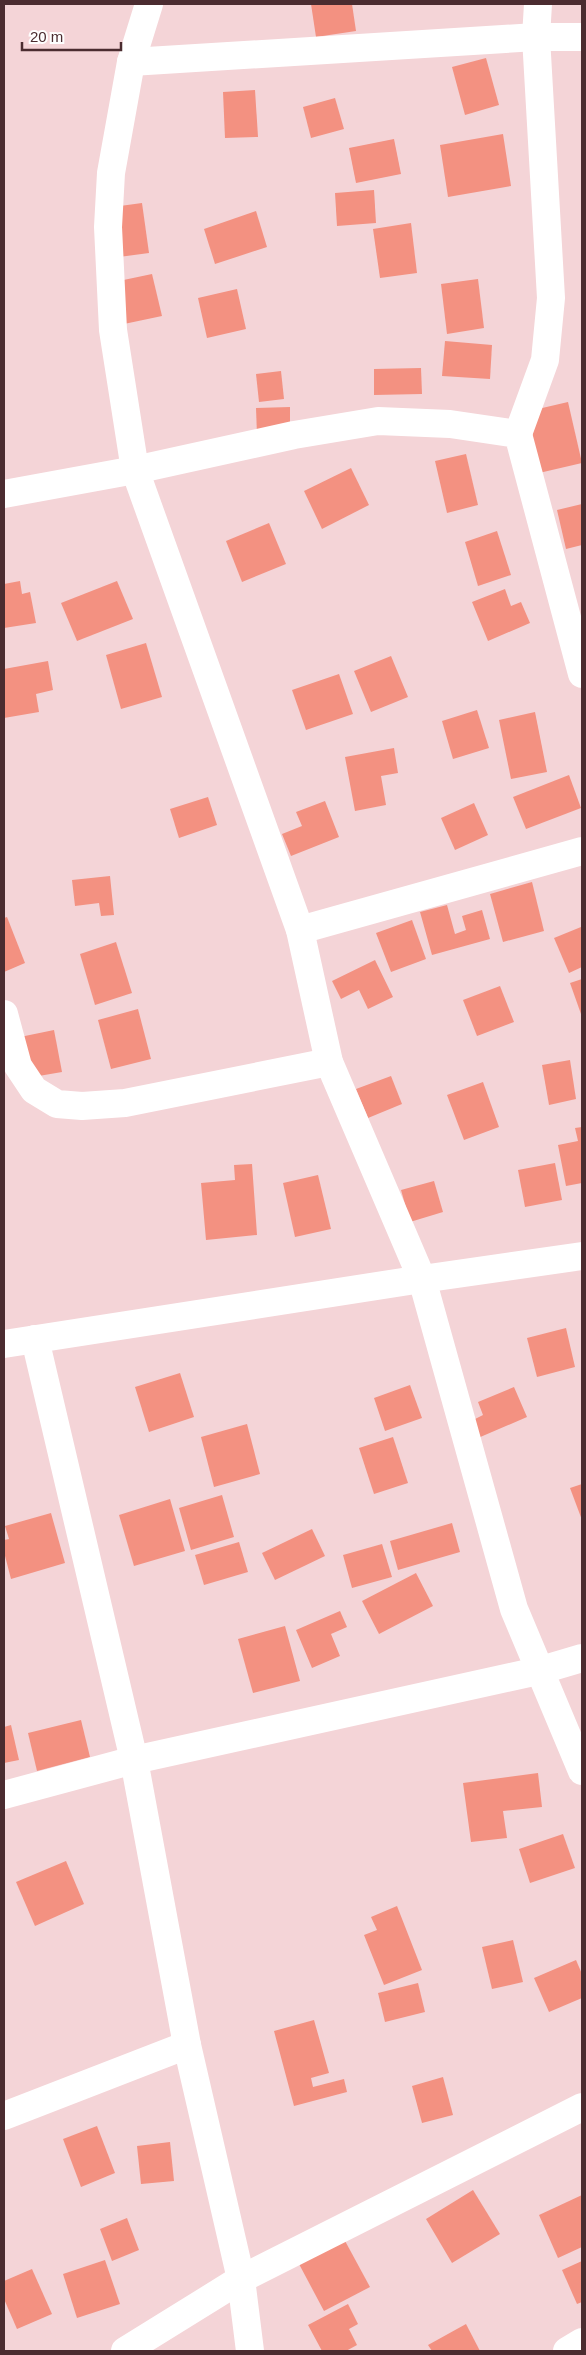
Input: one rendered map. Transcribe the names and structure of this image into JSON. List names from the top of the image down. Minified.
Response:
{"scale_bar":"20 m"}
